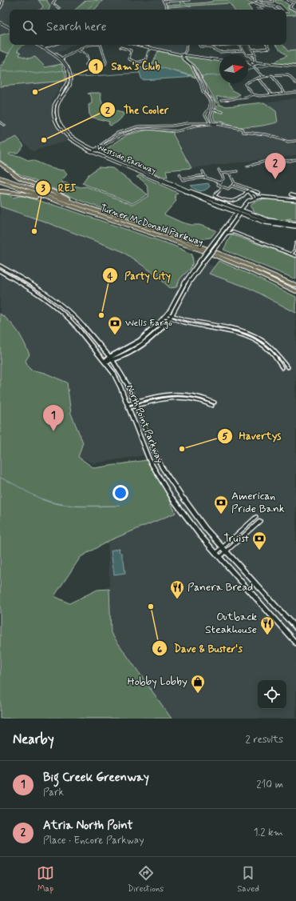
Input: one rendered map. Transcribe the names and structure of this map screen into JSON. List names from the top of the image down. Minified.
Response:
{"streets":{"highway":["Turner McDonald Parkway"],"main road":["Westside Parkway"],"street":["North Point Parkway"]},"places":{"other":["Sam's Club","The Cooler","REI","Party City","Havertys","Dave & Buster's"],"bank":["Wells Fargo","American Pride Bank","Truist"],"restaurant":["Panera Bread","Outback Steakhouse"],"shop":["Hobby Lobby"]},"north":"right","page":{"search":"Search here","pins":["2","1"],"heading":["Nearby","2 results"],"list":[{"mark":"1","name":"Big Creek Greenway","note":"Park","value":"210 m"},{"mark":"2","name":"Atria North Point","note":"Place · Encore Parkway","value":"1.2 km"}],"nav":["Map","Directions","Saved"]}}
